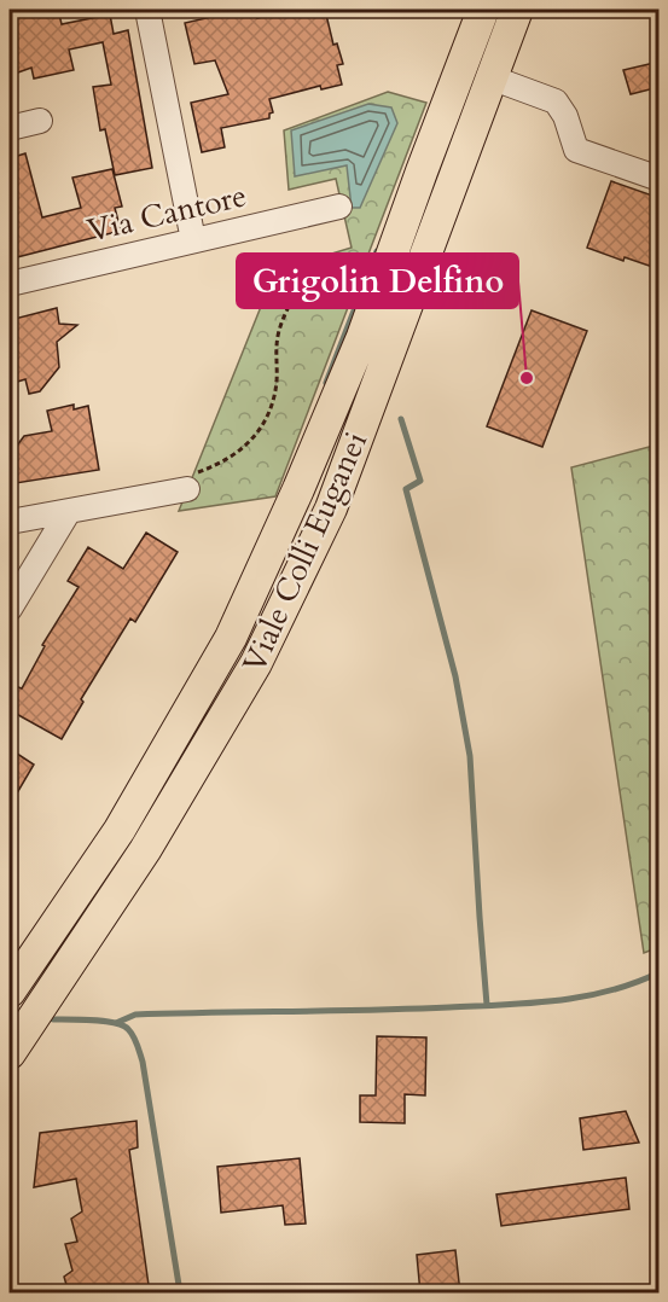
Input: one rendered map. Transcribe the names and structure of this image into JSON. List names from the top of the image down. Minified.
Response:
{"streets":{"main road":["Viale Colli Euganei"],"street":["Via Cantore"]},"places":["Grigolin Delfino"]}
